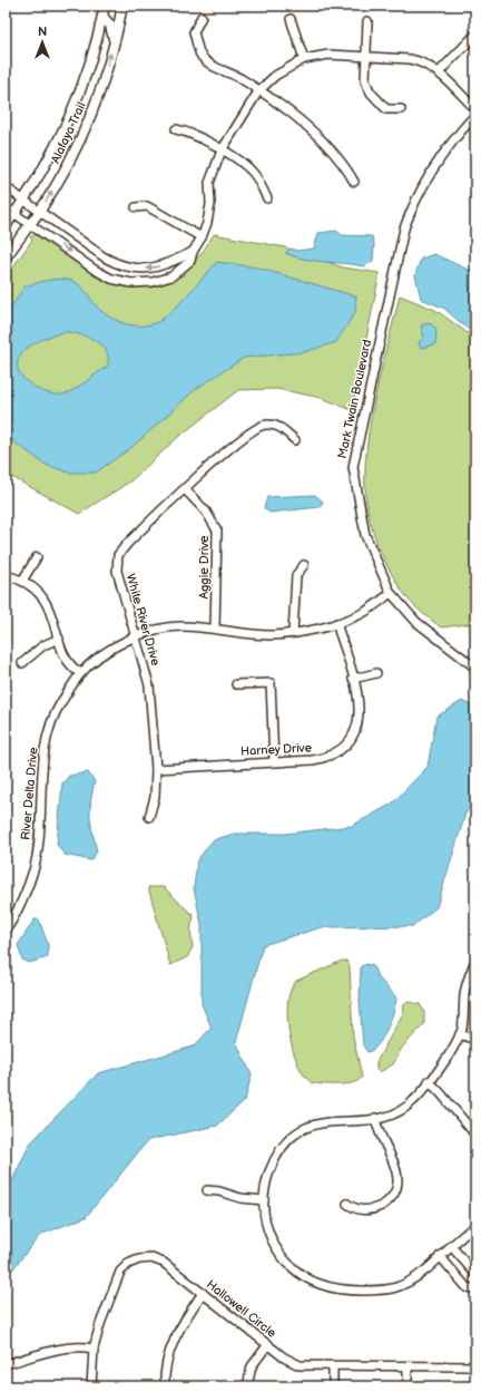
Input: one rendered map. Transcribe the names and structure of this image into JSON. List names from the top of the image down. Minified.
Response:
{"streets":{"main road":["Alafaya Trail"],"street":["Mark Twain Boulevard","Aggie Drive","White River Drive","Harney Drive","River Delta Drive","Hallowell Circle"]},"crossings":[["Mark Twain Boulevard","River Delta Drive"],["Aggie Drive","White River Drive"],["Aggie Drive","River Delta Drive"],["White River Drive","Harney Drive"],["White River Drive","River Delta Drive"],["Harney Drive","River Delta Drive"]],"north":"top"}
